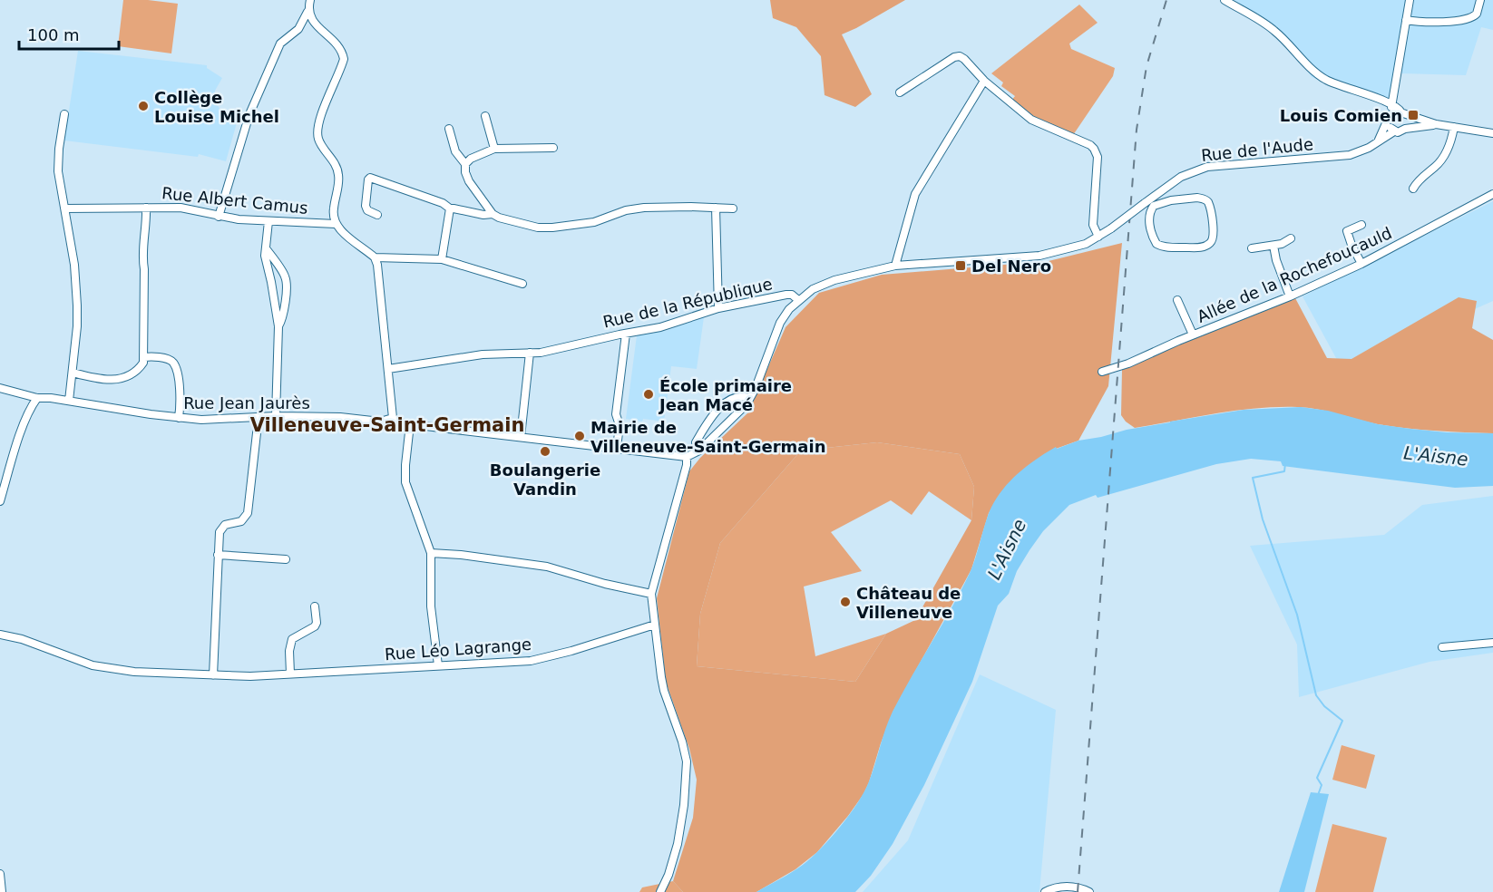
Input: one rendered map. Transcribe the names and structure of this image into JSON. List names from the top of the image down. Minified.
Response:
{"streets":{"street":["Rue de l'Aude","Rue Albert Camus","Allée de la Rochefoucauld","Rue de la République","Rue Jean Jaurès","Rue Léo Lagrange"]},"crossings":[["Rue de l'Aude","Rue de la République"]],"districts":["Villeneuve-Saint-Germain"],"water":["L'Aisne"],"places":{"other":["Collège Louise Michel","École primaire Jean Macé","Mairie de Villeneuve-Saint-Germain","Boulangerie Vandin","Château de Villeneuve"],"transit":["Louis Comien","Del Nero"]},"scale_bar":"100 m"}
